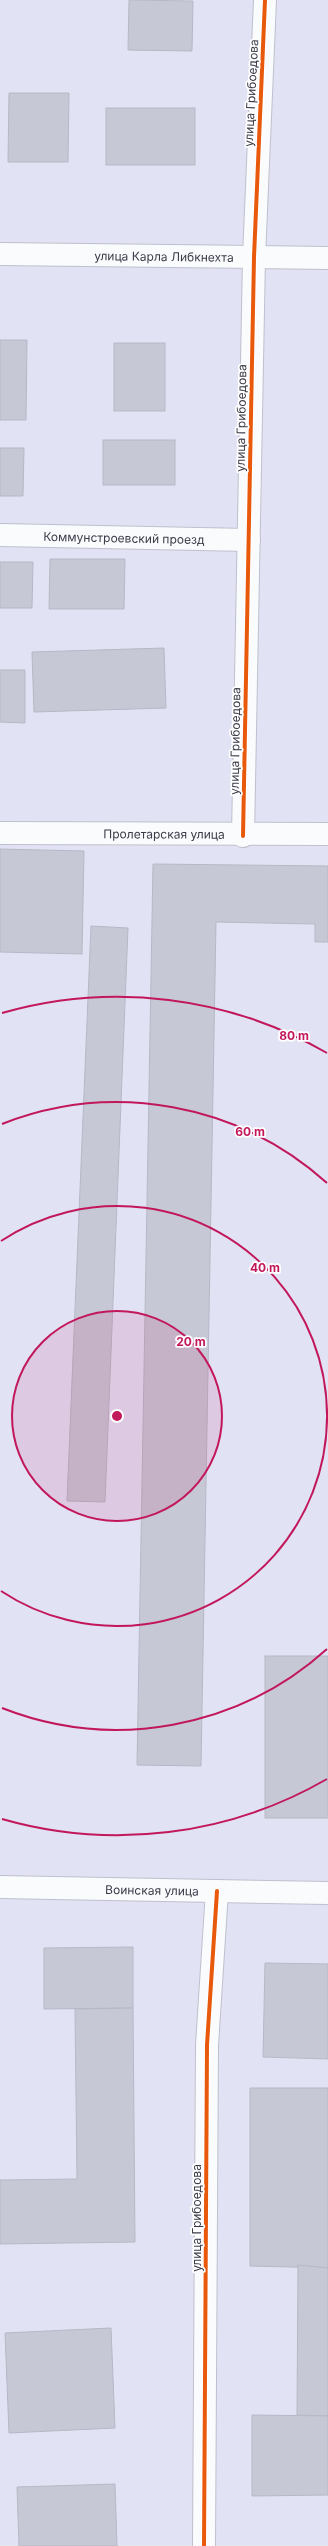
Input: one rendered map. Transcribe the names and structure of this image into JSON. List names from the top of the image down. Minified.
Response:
{"streets":{"street":["улица Грибоедова","улица Карла Либкнехта","Коммунстроевский проезд","Пролетарская улица","Воинская улица"]},"crossings":[["улица Грибоедова","улица Карла Либкнехта"],["улица Грибоедова","Коммунстроевский проезд"],["улица Грибоедова","Пролетарская улица"],["улица Грибоедова","Воинская улица"]],"rings":["80 m","60 m","40 m","20 m"]}
